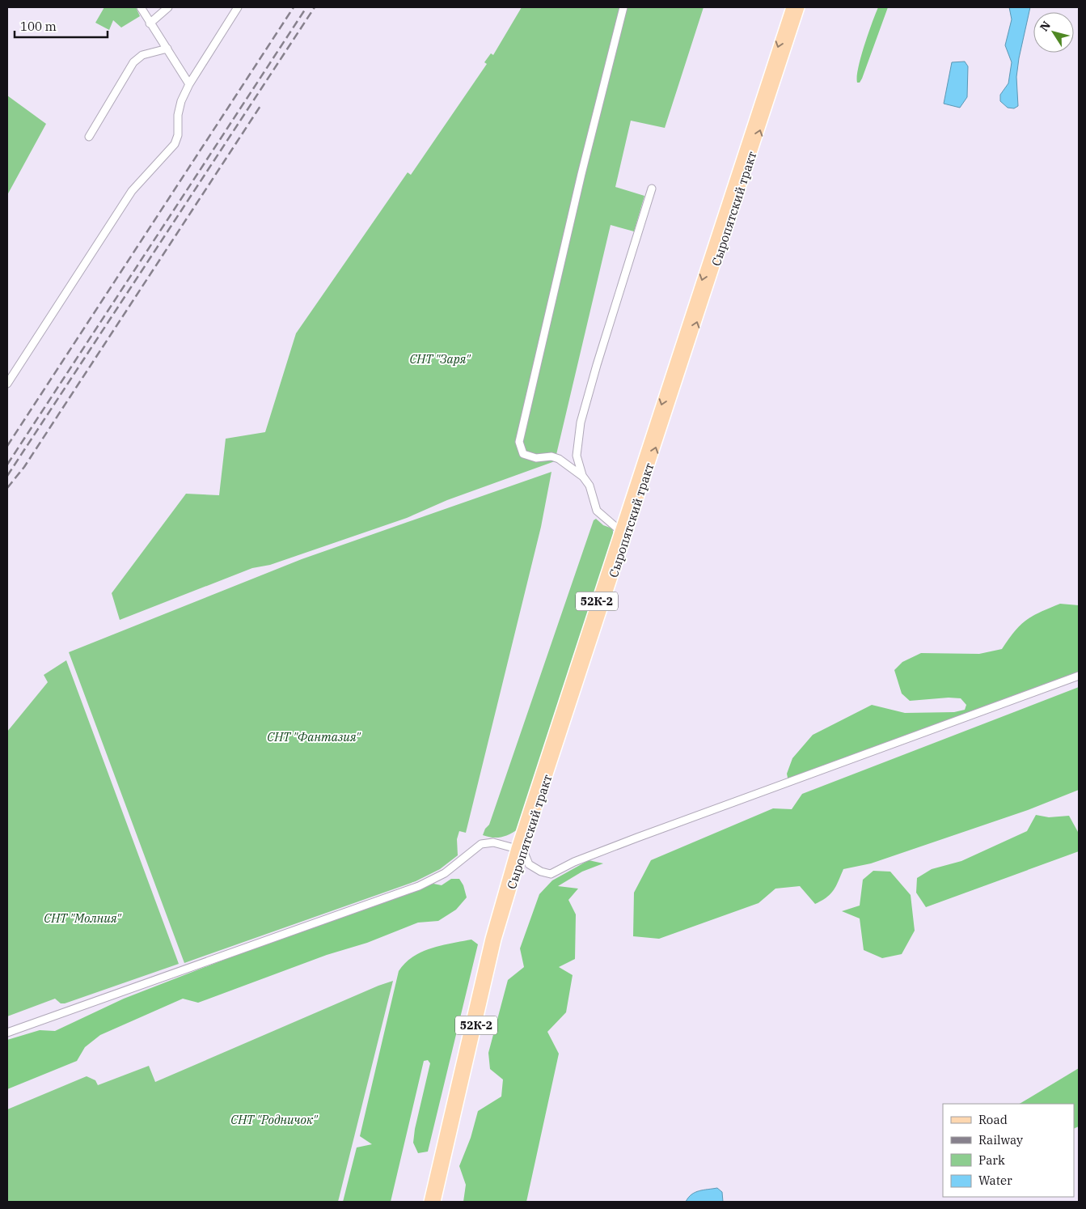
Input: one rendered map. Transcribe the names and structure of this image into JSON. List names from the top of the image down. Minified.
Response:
{"streets":{"main road":["Сыропятский тракт","52К-2"]},"parks":["СНТ \"Заря\"","СНТ \"Фантазия\"","СНТ \"Молния\"","СНТ \"Родничок\""],"legend":["Road","Railway","Park","Water"],"scale_bar":"100 m","north":"top left"}
